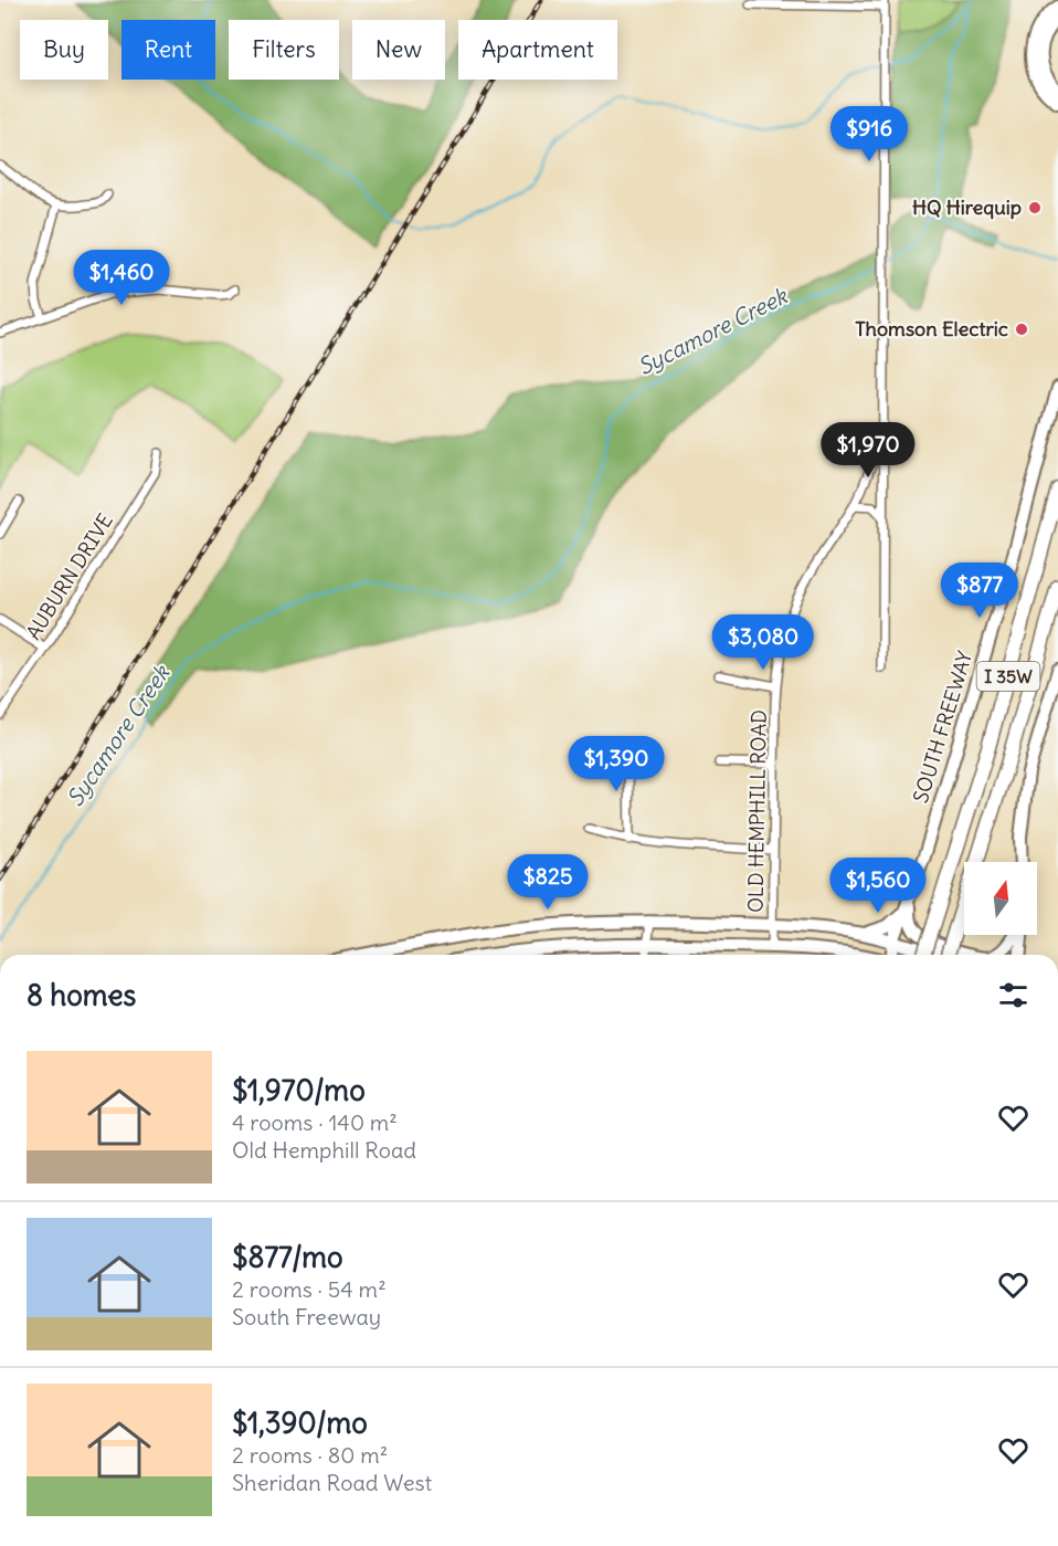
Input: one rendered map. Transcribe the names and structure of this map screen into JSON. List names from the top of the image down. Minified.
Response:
{"streets":{"highway":["I 35W"],"main road":["SOUTH FREEWAY"],"street":["AUBURN DRIVE","OLD HEMPHILL ROAD"]},"water":["Sycamore Creek"],"places":["HQ Hirequip","Thomson Electric"],"north":"top","page":{"chip":["Buy","Rent","Filters","New","Apartment"],"price":["$916","$1,460","$1,970","$877","$3,080","$1,390","$825","$1,560"],"heading":"8 homes","list":[{"name":"$1,970/mo","note":"4 rooms · 140 m² · Old Hemphill Road"},{"name":"$877/mo","note":"2 rooms · 54 m² · South Freeway"},{"name":"$1,390/mo","note":"2 rooms · 80 m² · Sheridan Road West"}]}}
